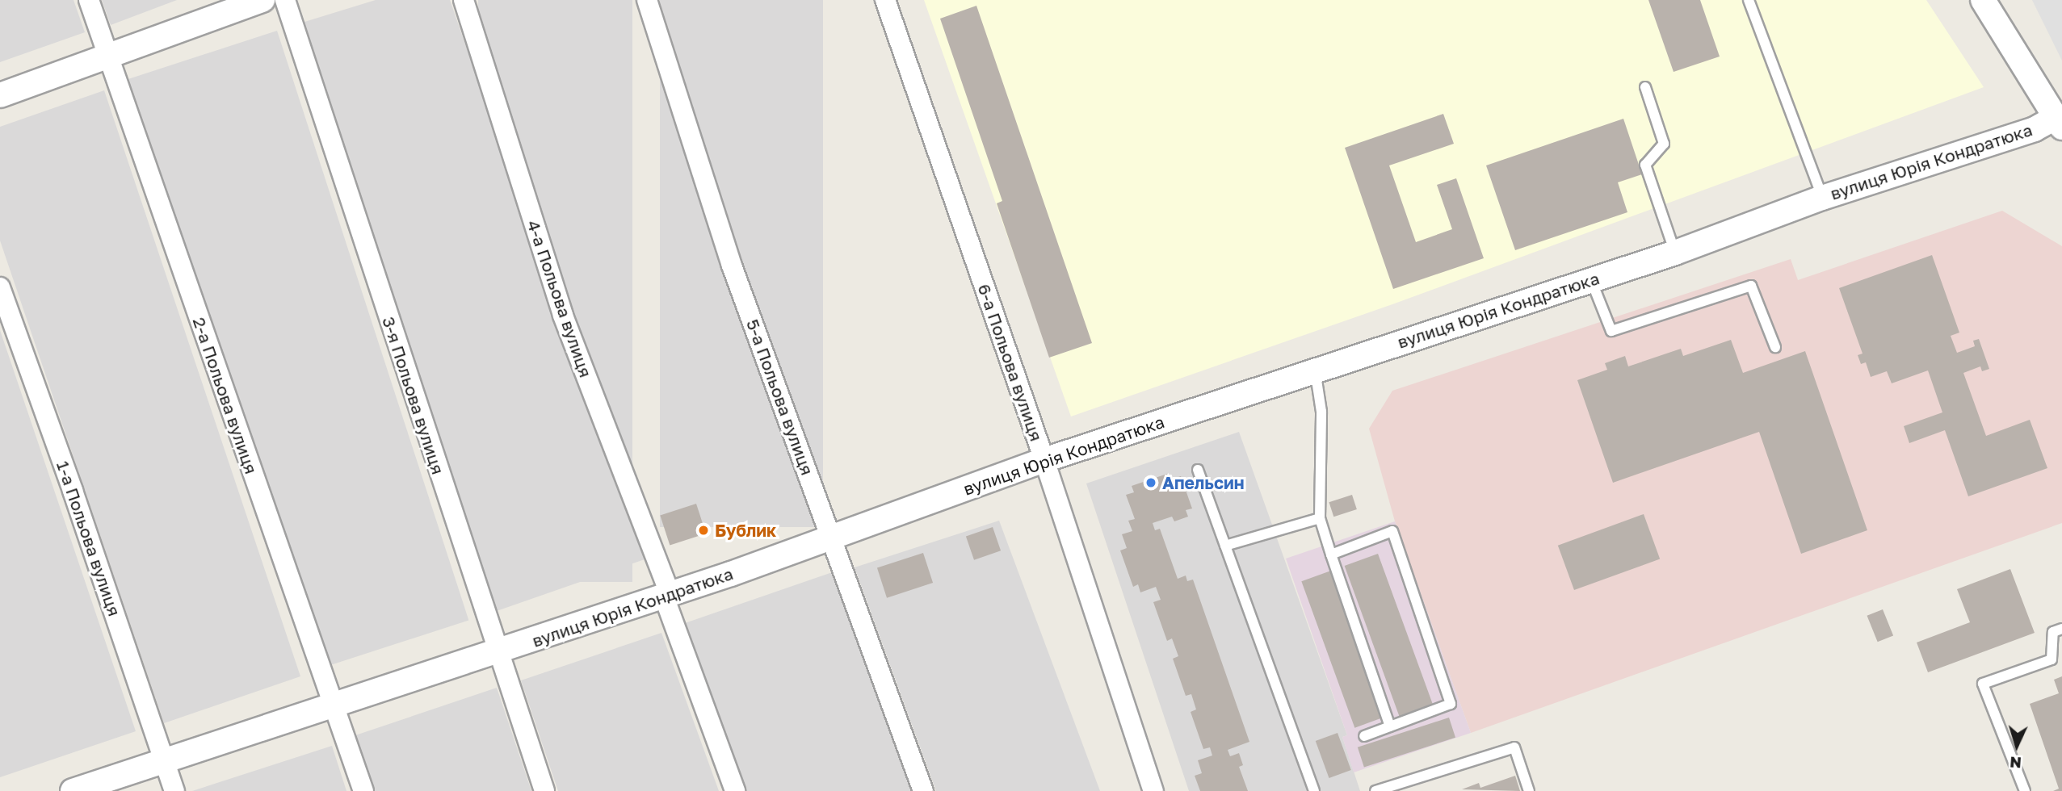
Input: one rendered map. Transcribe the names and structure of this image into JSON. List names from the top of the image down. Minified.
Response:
{"streets":{"street":["вулиця Юрія Кондратюка","4-а Польова вулиця","6-а Польова вулиця","2-а Польова вулиця","3-я Польова вулиця","5-а Польова вулиця","1-а Польова вулиця"]},"crossings":[["вулиця Юрія Кондратюка","4-а Польова вулиця"],["вулиця Юрія Кондратюка","6-а Польова вулиця"],["вулиця Юрія Кондратюка","2-а Польова вулиця"],["вулиця Юрія Кондратюка","3-я Польова вулиця"],["вулиця Юрія Кондратюка","5-а Польова вулиця"],["вулиця Юрія Кондратюка","1-а Польова вулиця"]],"places":["Апельсин","Бублик"],"north":"bottom"}
